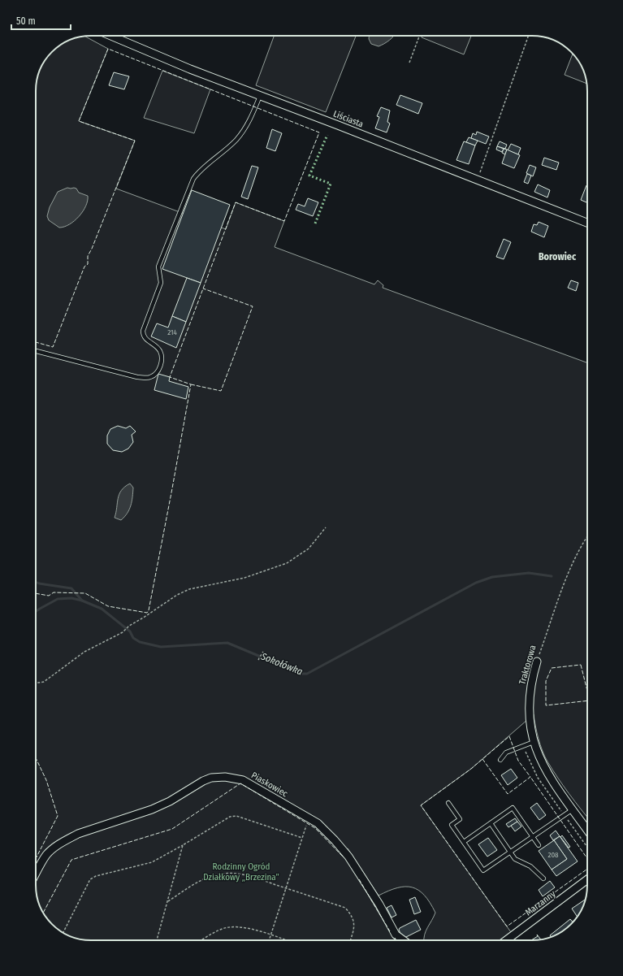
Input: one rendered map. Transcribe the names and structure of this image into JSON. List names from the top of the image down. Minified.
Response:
{"streets":{"street":["Liściasta","Traktorowa","Piaskowiec","Marzanny"]},"districts":["Borowiec"],"water":["Sokołówka"],"parks":["Rodzinny Ogród Działkowy „Brzezina”"],"house_numbers":["214","208"],"scale_bar":"50 m"}
